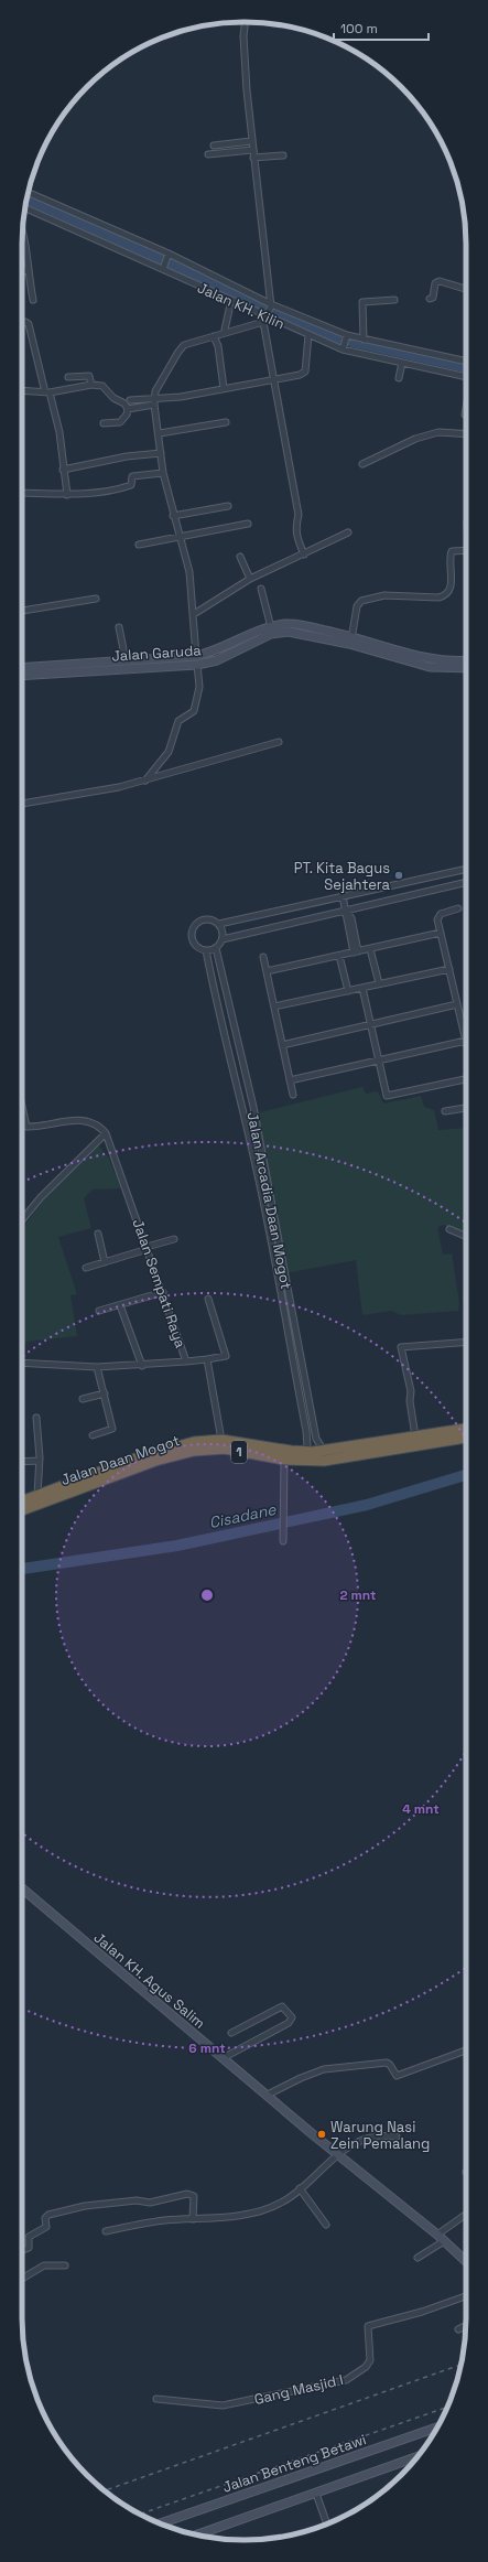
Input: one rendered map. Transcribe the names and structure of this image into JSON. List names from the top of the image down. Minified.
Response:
{"streets":{"highway":["1","Jalan Daan Mogot"],"main road":["Jalan Garuda","Jalan KH. Agus Salim","Jalan Benteng Betawi"],"street":["Jalan KH. Kilin","Jalan Arcadia Daan Mogot","Jalan Sempati Raya","Gang Masjid I"]},"crossings":[["Jalan Arcadia Daan Mogot","Jalan Daan Mogot"]],"water":["Cisadane"],"places":["PT. Kita Bagus Sejahtera","Warung Nasi Zein Pemalang"],"scale_bar":"100 m","rings":["2 mnt","4 mnt","6 mnt"]}
